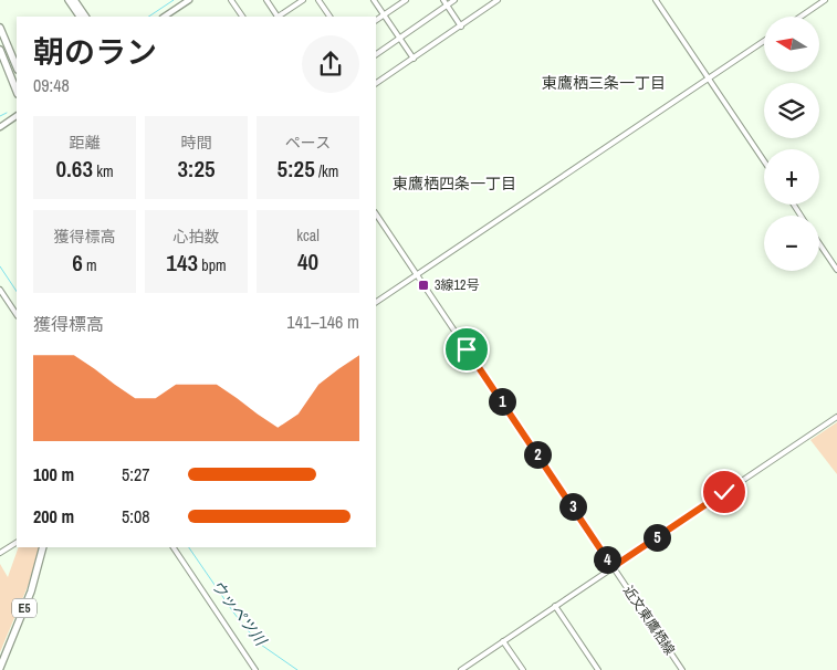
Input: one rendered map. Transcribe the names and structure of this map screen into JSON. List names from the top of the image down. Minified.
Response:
{"streets":{"highway":["E5"],"street":["近文東鷹栖線"]},"districts":["東鷹栖三条一丁目","東鷹栖四条一丁目"],"water":["ウッペツ川"],"places":{"transit":["3線12号"]},"north":"left","page":{"map_buttons":["+","−"],"heading":["朝のラン","09:48"],"stats":[["距離","0.63 km"],["時間","3:25"],["ペース","5:25 /km"],["獲得標高","6 m"],["心拍数","143 bpm"],["kcal","40"]],"chart":["獲得標高","141–146 m"],"pins":["1","2","3","5","4"],"list":[{"name":"100 m","note":"5:27"},{"name":"200 m","note":"5:08"}]}}
